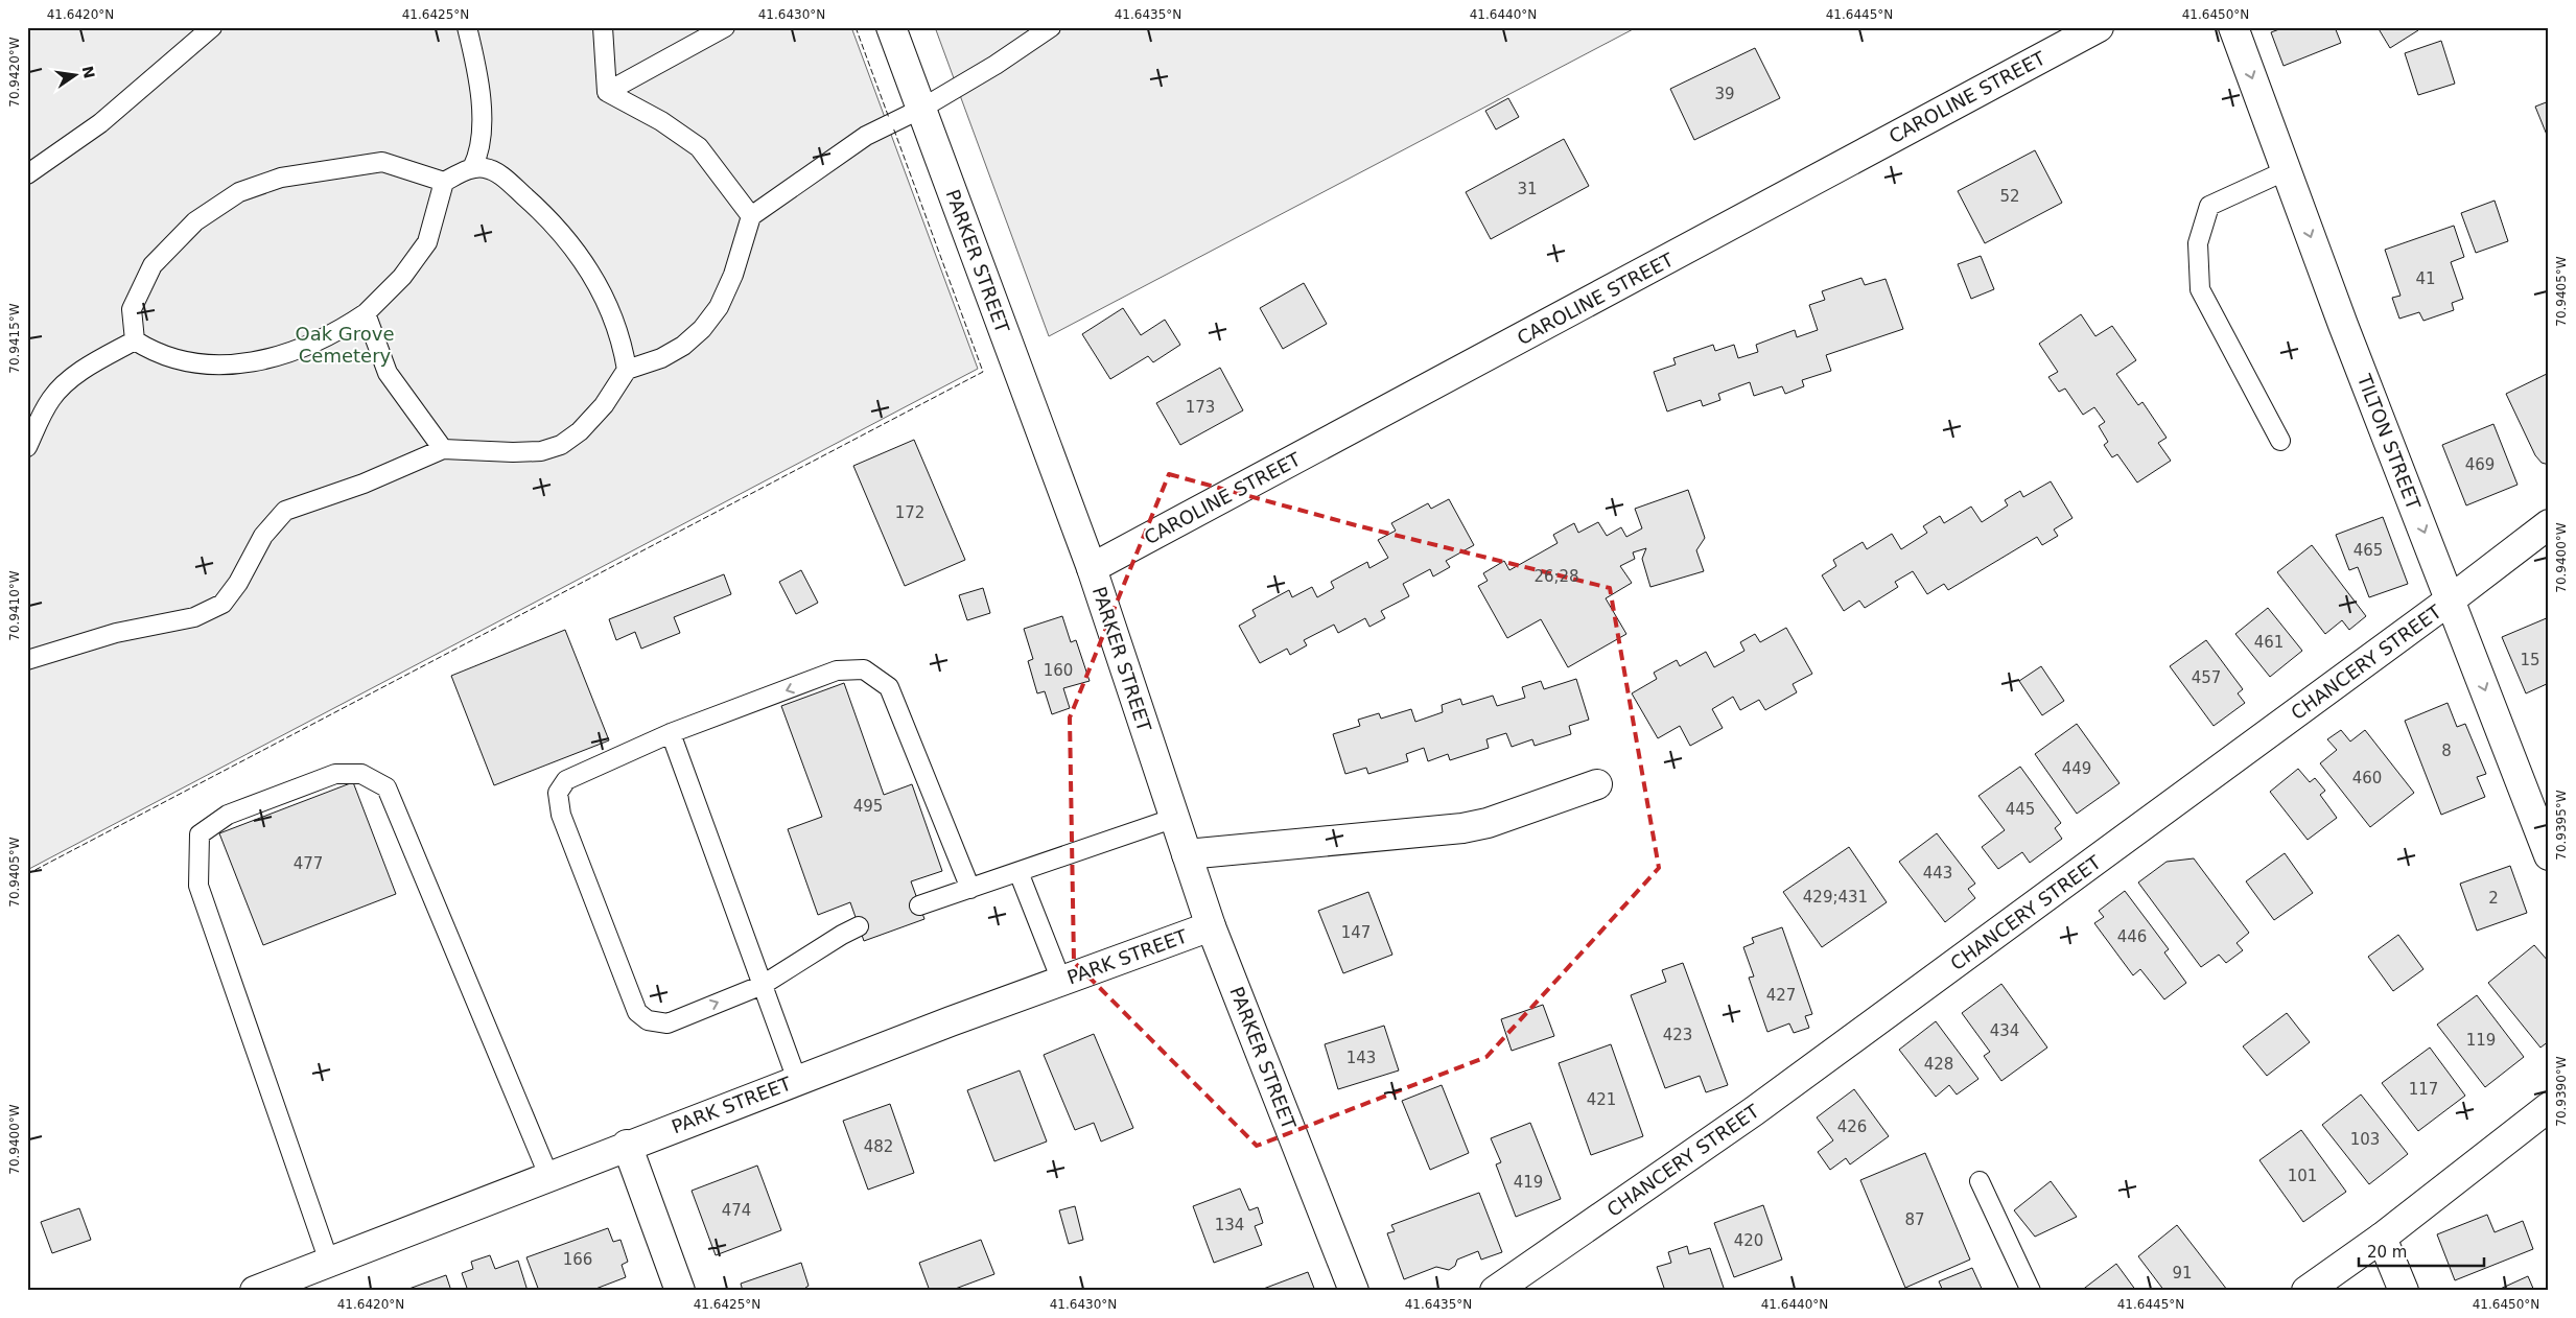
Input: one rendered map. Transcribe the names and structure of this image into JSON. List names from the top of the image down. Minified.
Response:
{"streets":{"street":["CAROLINE STREET","PARKER STREET","TILTON STREET","CHANCERY STREET","PARK STREET"]},"crossings":[["CAROLINE STREET","PARKER STREET"],["PARKER STREET","PARK STREET"],["TILTON STREET","CHANCERY STREET"]],"one_way":["TILTON STREET"],"parks":["Oak Grove Cemetery"],"house_numbers":["39","31","52","41","173","469","172","465","26;28","461","15","160","457","8","449","460","495","445","477","443","429;431","2","147","446","427","434","423","119","143","428","117","421","426","103","482","101","419","474","87","134","420","166","91"],"scale_bar":"20 m","north":"right","coordinates":["41.6420°N","41.6425°N","41.6430°N","41.6435°N","41.6440°N","41.6445°N","41.6450°N","70.9420°W","70.9405°W","70.9415°W","70.9400°W","70.9410°W","70.9395°W","70.9390°W"]}
